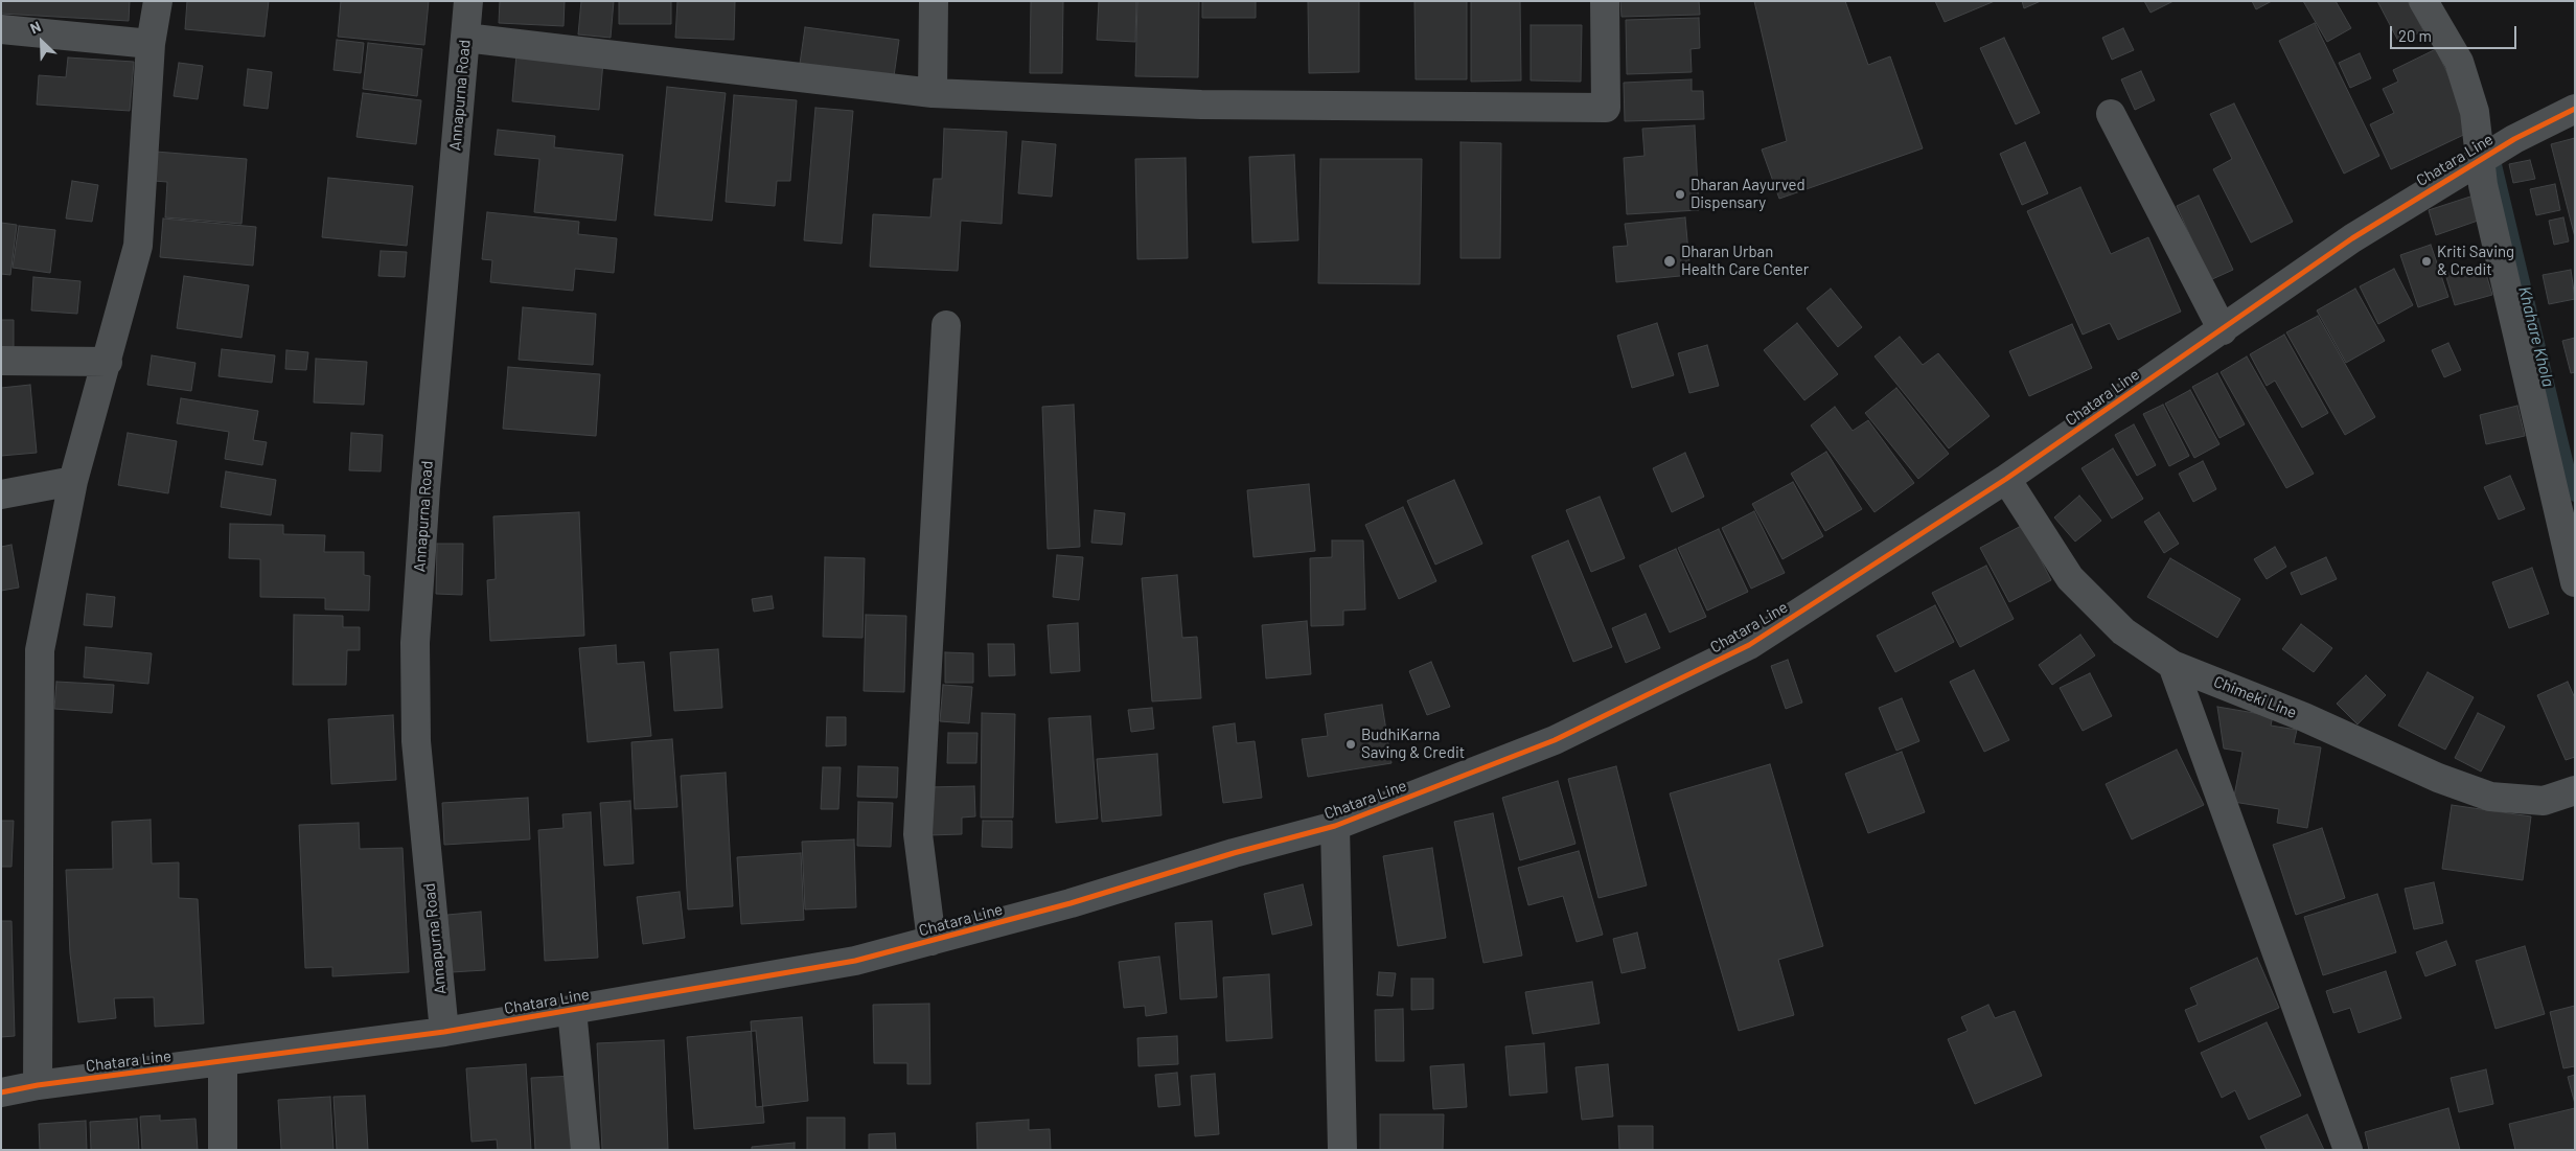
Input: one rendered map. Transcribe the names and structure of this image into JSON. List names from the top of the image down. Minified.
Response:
{"streets":{"street":["Annapurna Road","Chatara Line","Chimeki Line"]},"crossings":[["Annapurna Road","Chatara Line"],["Chatara Line","Chimeki Line"]],"water":["Khahare Khola"],"places":["Dharan Aayurved Dispensary","Dharan Urban Health Care Center","Kriti Saving & Credit","BudhiKarna Saving & Credit"],"scale_bar":"20 m","north":"top left"}
